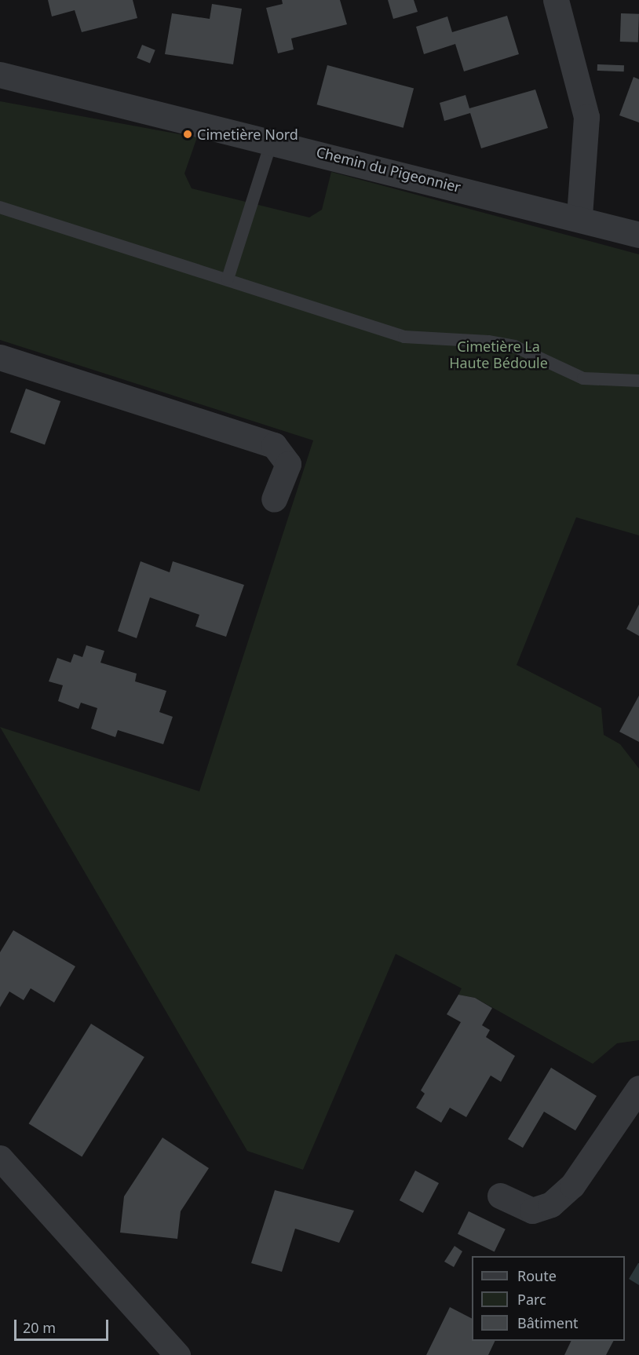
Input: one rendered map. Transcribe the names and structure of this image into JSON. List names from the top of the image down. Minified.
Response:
{"streets":{"street":["Chemin du Pigeonnier"]},"parks":["Cimetière La Haute Bédoule"],"places":["Cimetière Nord"],"legend":["Route","Parc","Bâtiment"],"scale_bar":"20 m"}
